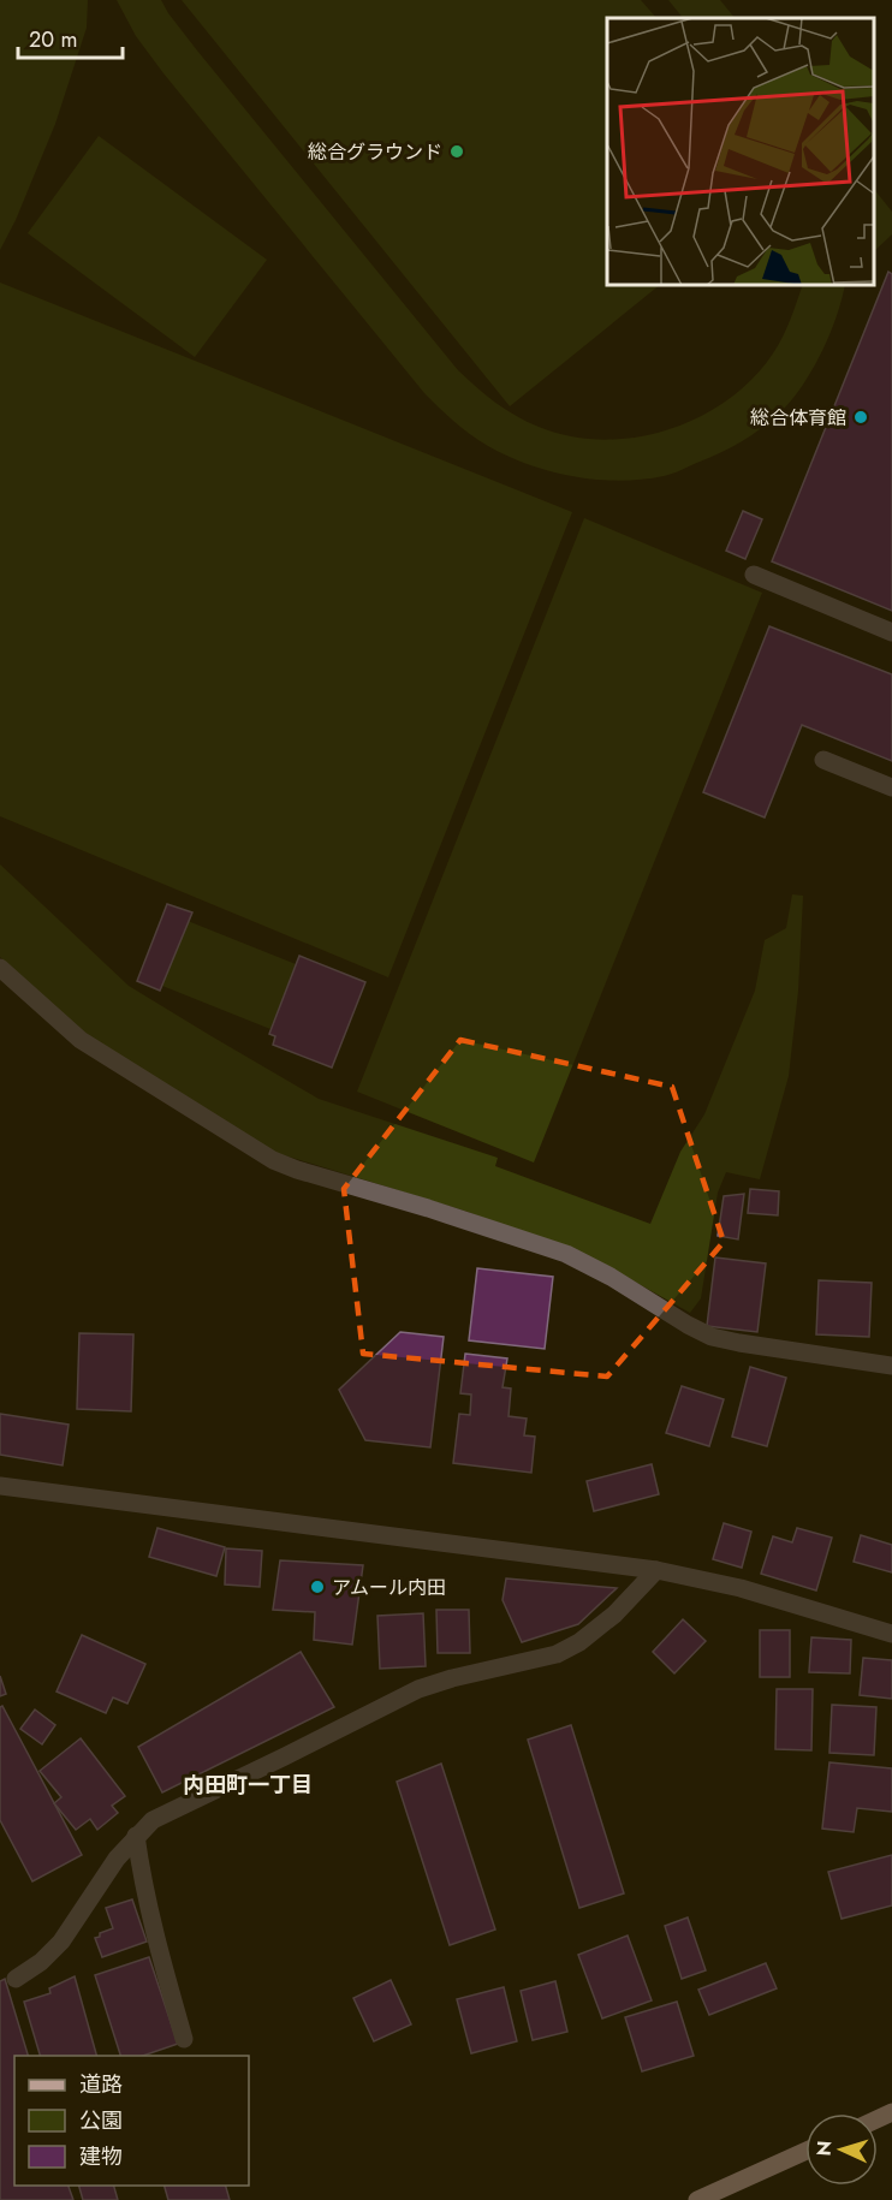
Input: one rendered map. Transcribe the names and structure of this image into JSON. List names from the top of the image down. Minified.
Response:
{"districts":["内田町一丁目"],"places":["総合グラウンド","総合体育館","アムール内田"],"legend":["道路","公園","建物"],"scale_bar":"20 m","north":"left"}
